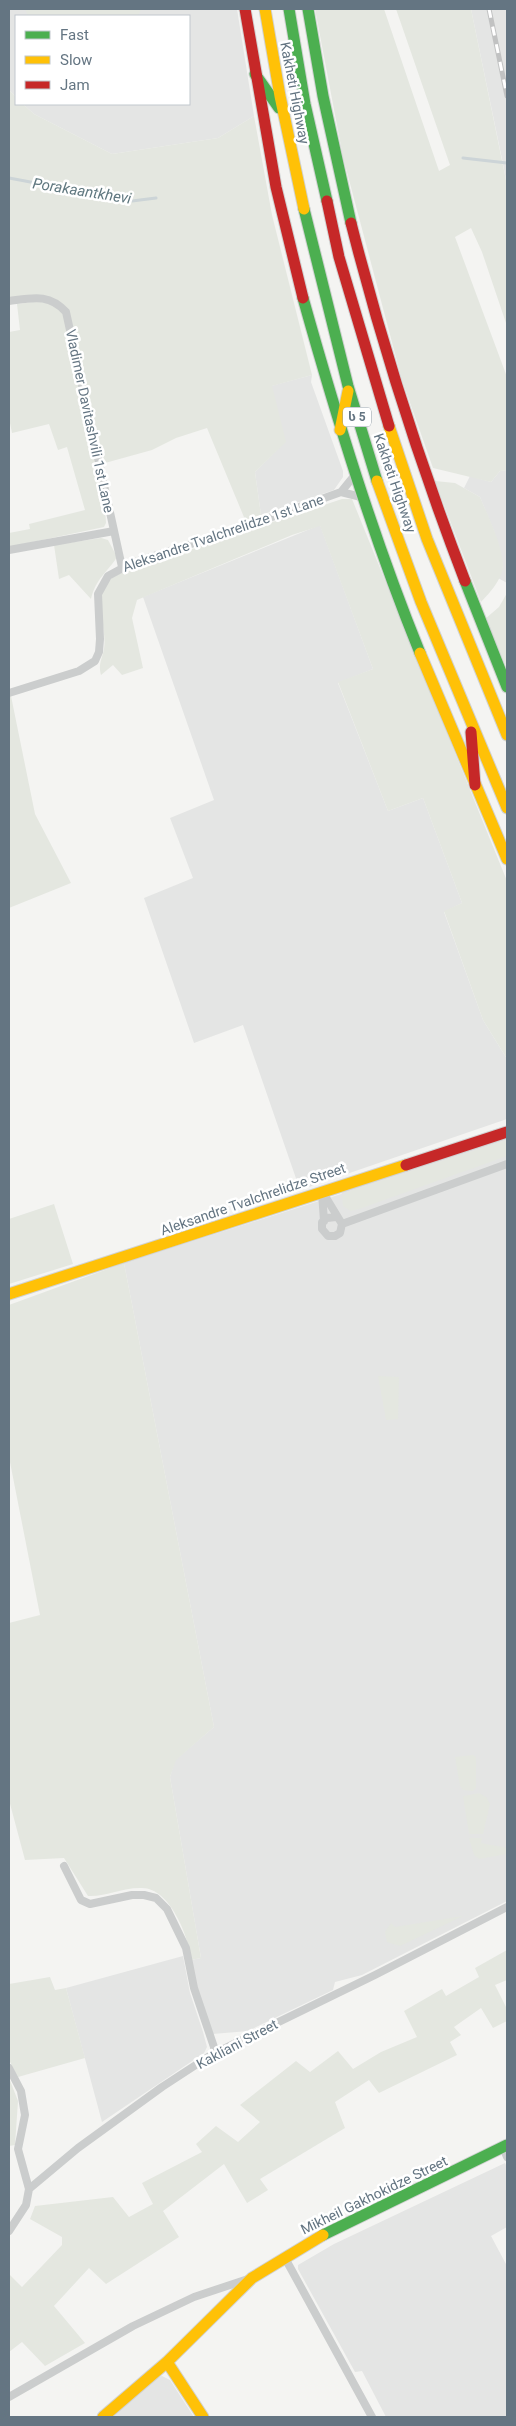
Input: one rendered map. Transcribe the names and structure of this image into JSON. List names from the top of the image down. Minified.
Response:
{"streets":{"main road":["Kakheti Highway","ს 5","Aleksandre Tvalchrelidze Street","Mikheil Gakhokidze Street"],"street":["Vladimer Davitashvili 1st Lane","Aleksandre Tvalchrelidze 1st Lane","Kakliani Street"]},"crossings":[["Vladimer Davitashvili 1st Lane","Aleksandre Tvalchrelidze 1st Lane"]],"water":["Porakaantkhevi"],"legend":["Fast","Slow","Jam"]}
